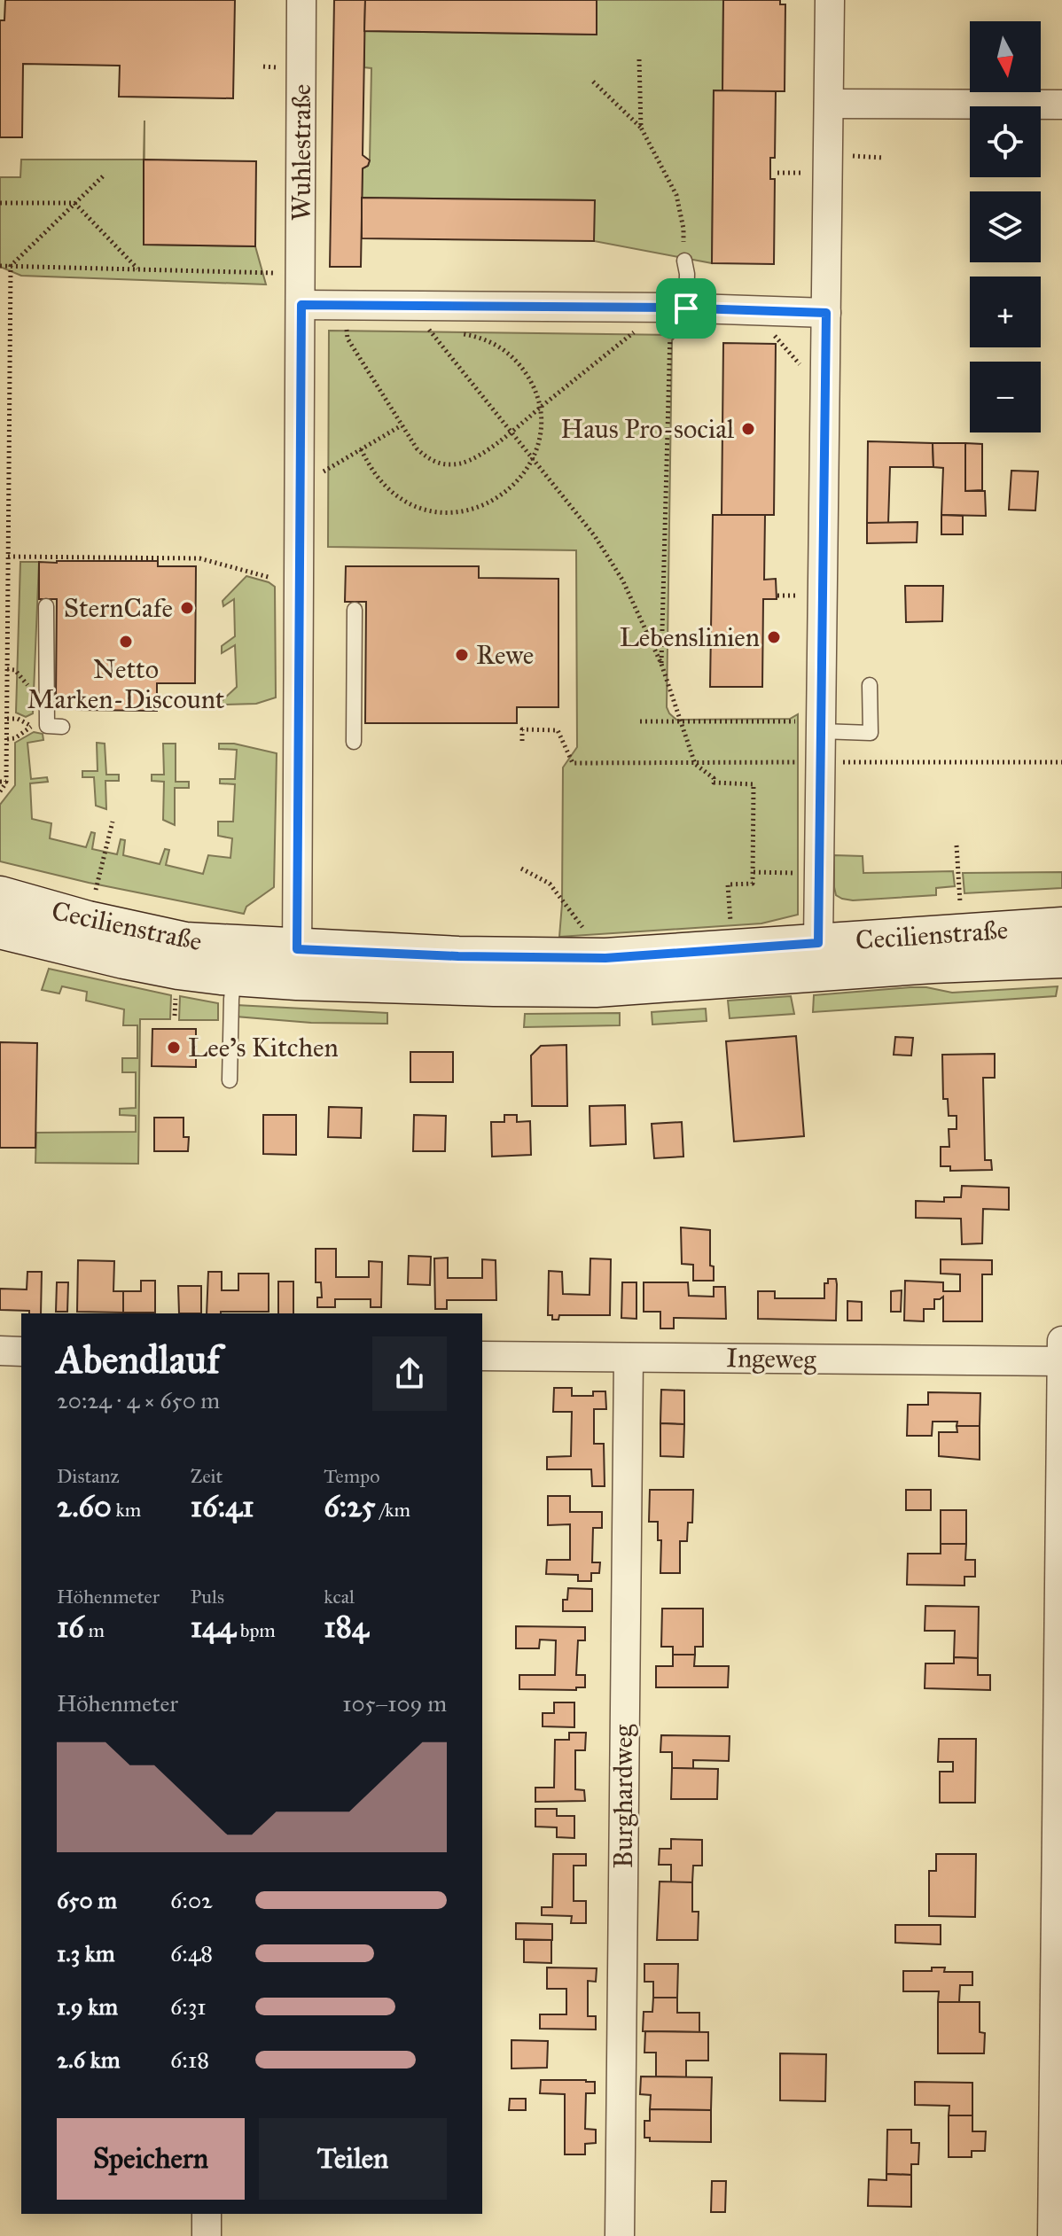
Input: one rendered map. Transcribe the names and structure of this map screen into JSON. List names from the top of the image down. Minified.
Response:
{"streets":{"street":["Wuhlestraße","Cecilienstraße","Ingeweg","Burghardweg"]},"crossings":[["Wuhlestraße","Cecilienstraße"],["Ingeweg","Burghardweg"]],"places":["Haus Pro-social","SternCafe","Lebenslinien","Netto Marken-Discount","Rewe","Lee's Kitchen"],"north":"bottom","page":{"map_buttons":["+","−"],"heading":["Abendlauf","20:24 · 4 × 650 m"],"stats":[["Distanz","2.60 km"],["Zeit","16:41"],["Tempo","6:25 /km"],["Höhenmeter","16 m"],["Puls","144 bpm"],["kcal","184"]],"chart":["Höhenmeter","105–109 m"],"list":[{"name":"650 m","note":"6:02"},{"name":"1.3 km","note":"6:48"},{"name":"1.9 km","note":"6:31"},{"name":"2.6 km","note":"6:18"}],"buttons":["Speichern","Teilen"]}}
